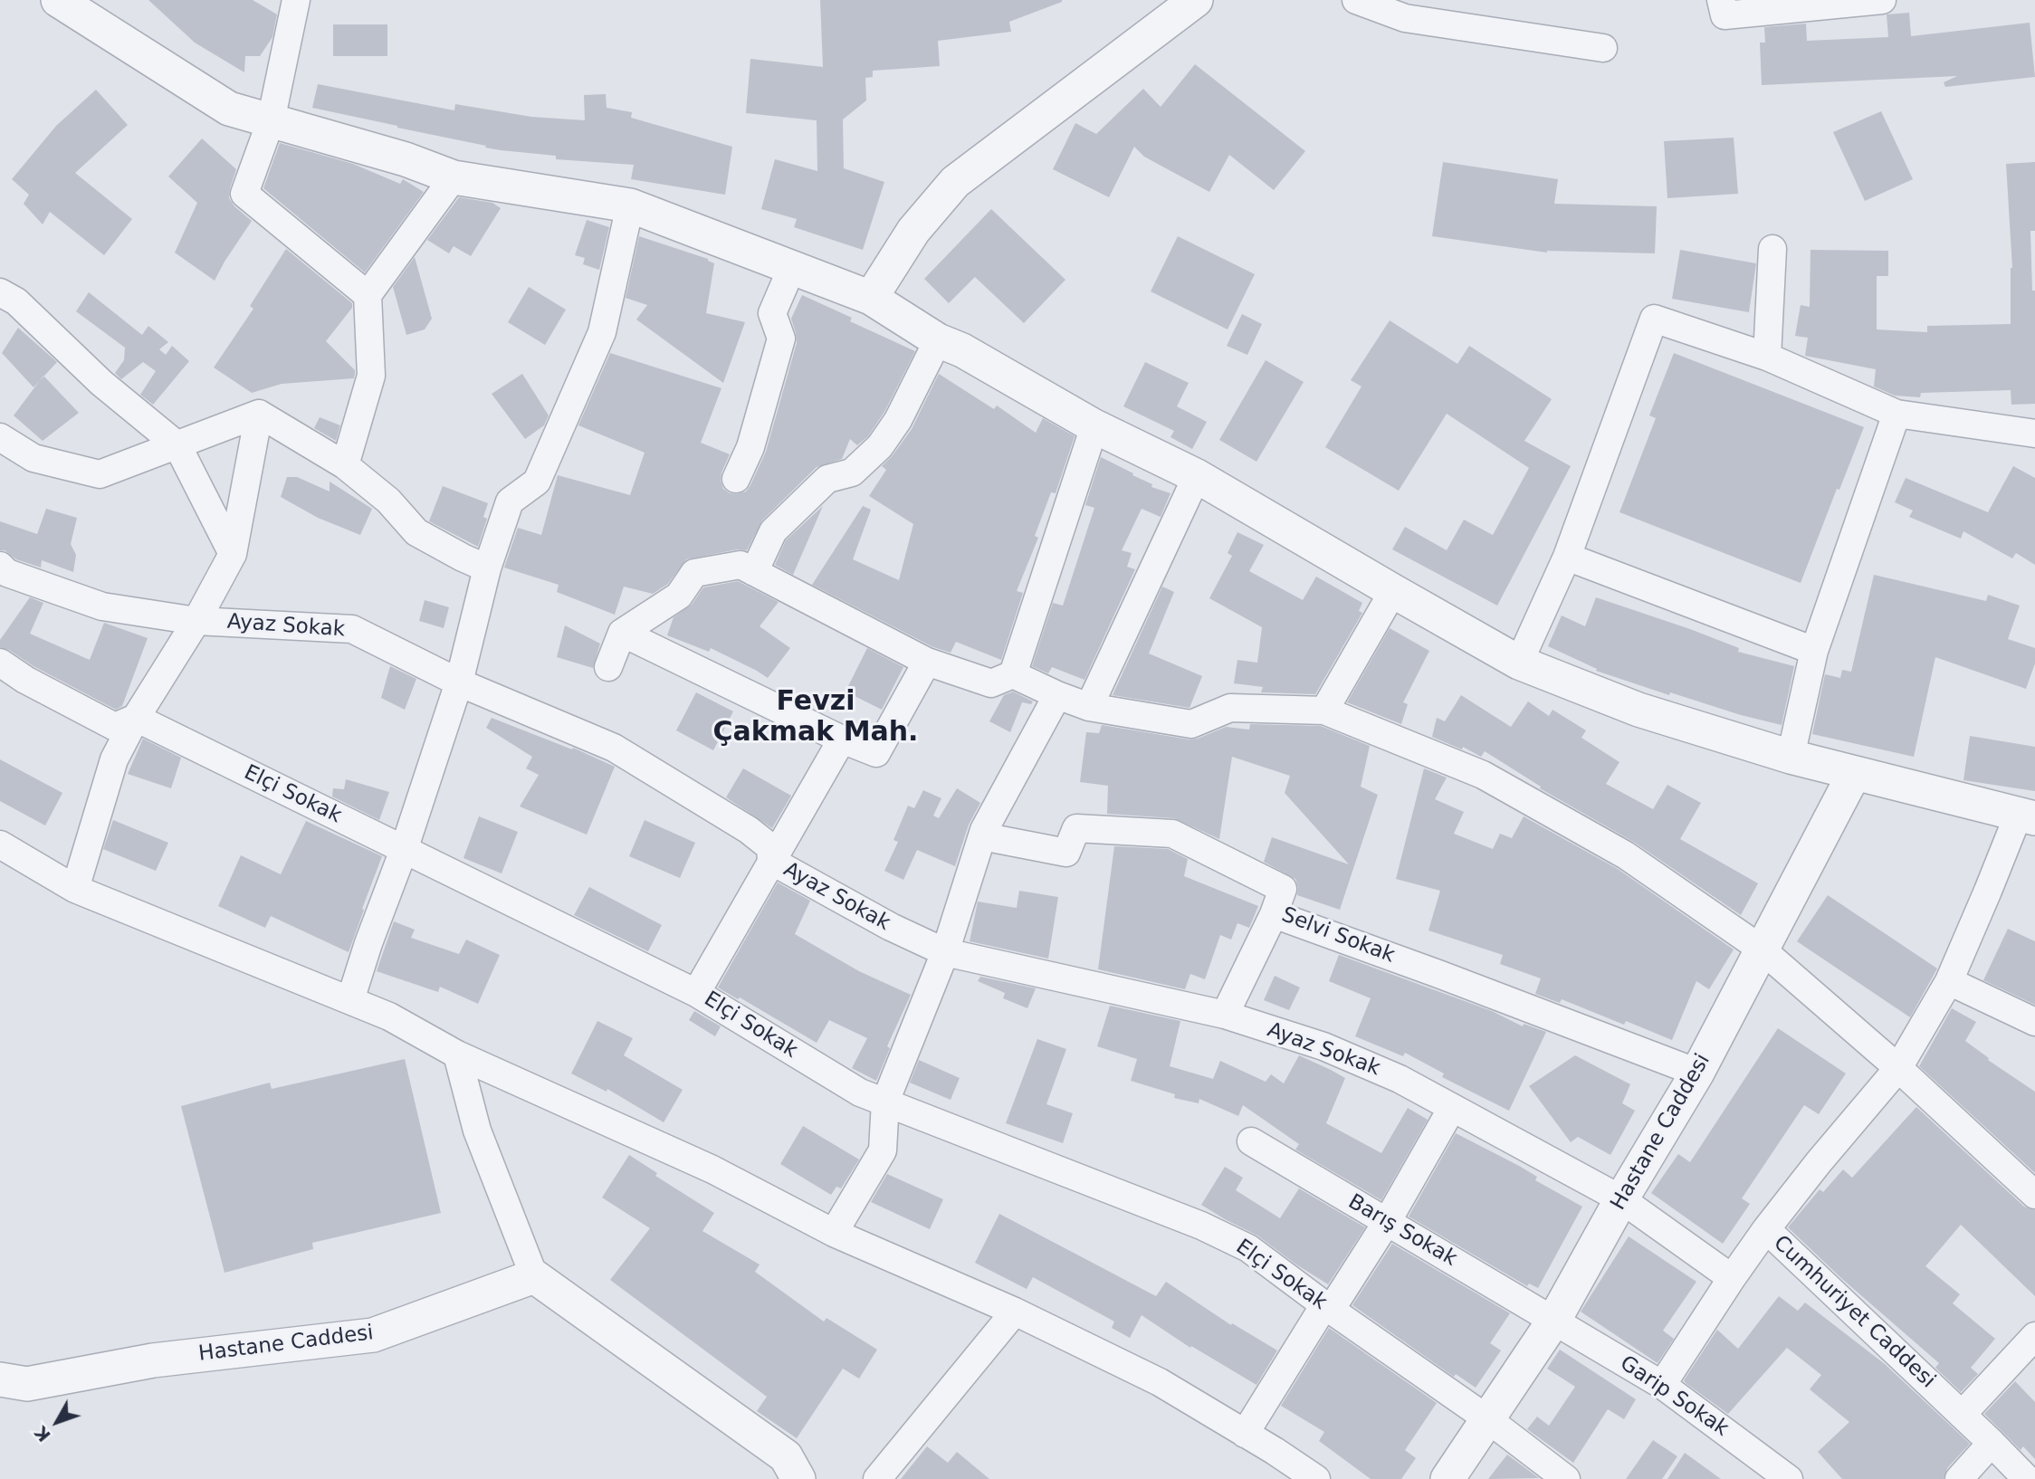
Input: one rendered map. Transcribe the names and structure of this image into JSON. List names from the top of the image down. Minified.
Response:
{"streets":{"street":["Ayaz Sokak","Elçi Sokak","Selvi Sokak","Hastane Caddesi","Barış Sokak","Cumhuriyet Caddesi","Garip Sokak"]},"crossings":[["Ayaz Sokak","Hastane Caddesi"],["Elçi Sokak","Hastane Caddesi"],["Selvi Sokak","Hastane Caddesi"],["Hastane Caddesi","Barış Sokak"],["Hastane Caddesi","Garip Sokak"],["Barış Sokak","Garip Sokak"],["Cumhuriyet Caddesi","Garip Sokak"]],"districts":["Fevzi Çakmak Mah."],"north":"bottom left"}
